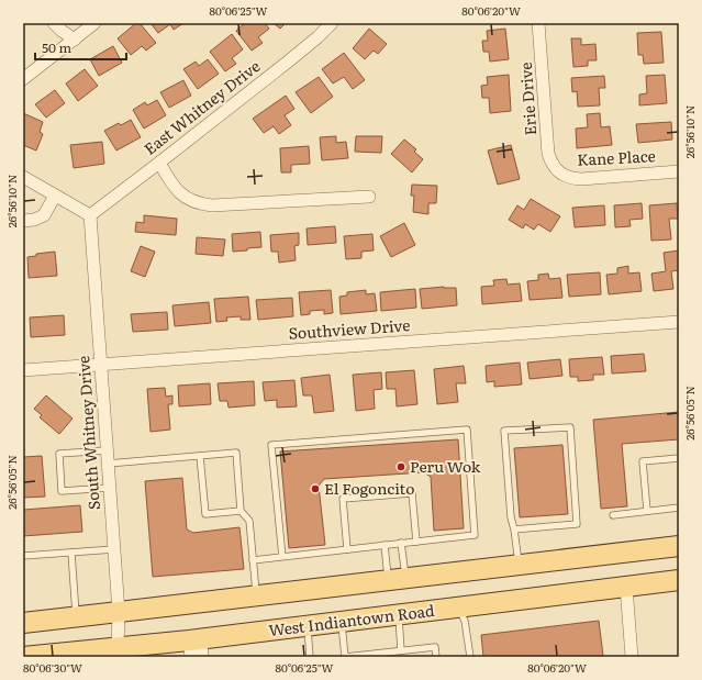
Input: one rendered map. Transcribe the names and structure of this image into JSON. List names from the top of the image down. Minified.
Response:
{"streets":{"main road":["West Indiantown Road"],"street":["Erie Drive","East Whitney Drive","Kane Place","Southview Drive","South Whitney Drive"]},"crossings":[["Erie Drive","Kane Place"],["East Whitney Drive","South Whitney Drive"],["Southview Drive","South Whitney Drive"],["South Whitney Drive","West Indiantown Road"]],"places":["Peru Wok","El Fogoncito"],"scale_bar":"50 m","coordinates":["80°06'25\"W","80°06'20\"W","26°56'10\"N","26°56'05\"N","80°06'30\"W"]}
